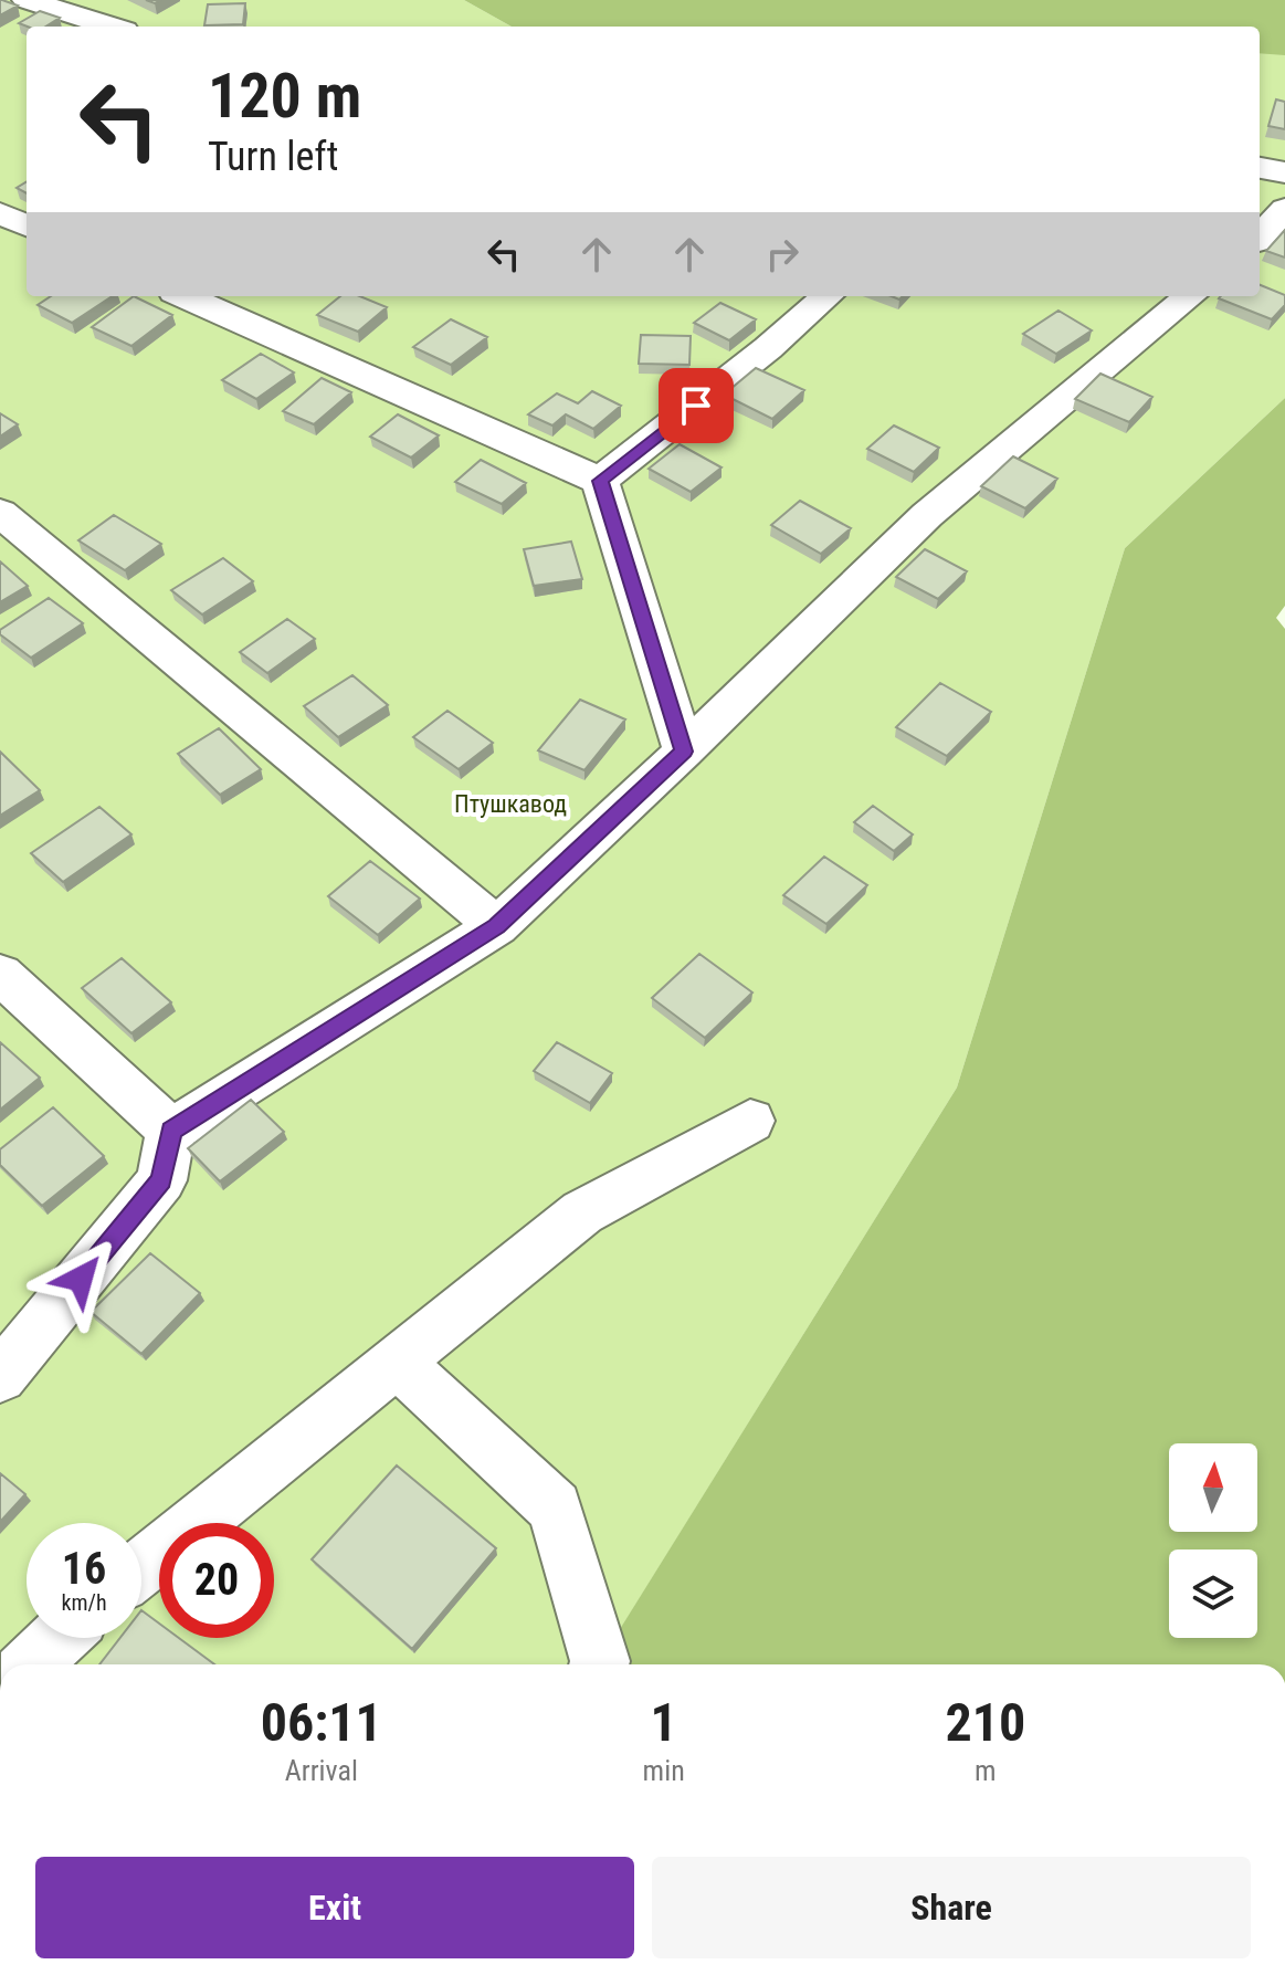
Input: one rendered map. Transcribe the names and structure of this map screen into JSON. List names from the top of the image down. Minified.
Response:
{"parks":["Птушкавод"],"north":"top","page":{"turn":["120 m","Turn left"],"speed":"16 km/h","limit":"20","eta":["06:11","Arrival","1","min","210","m"],"buttons":["Exit","Share"]}}
